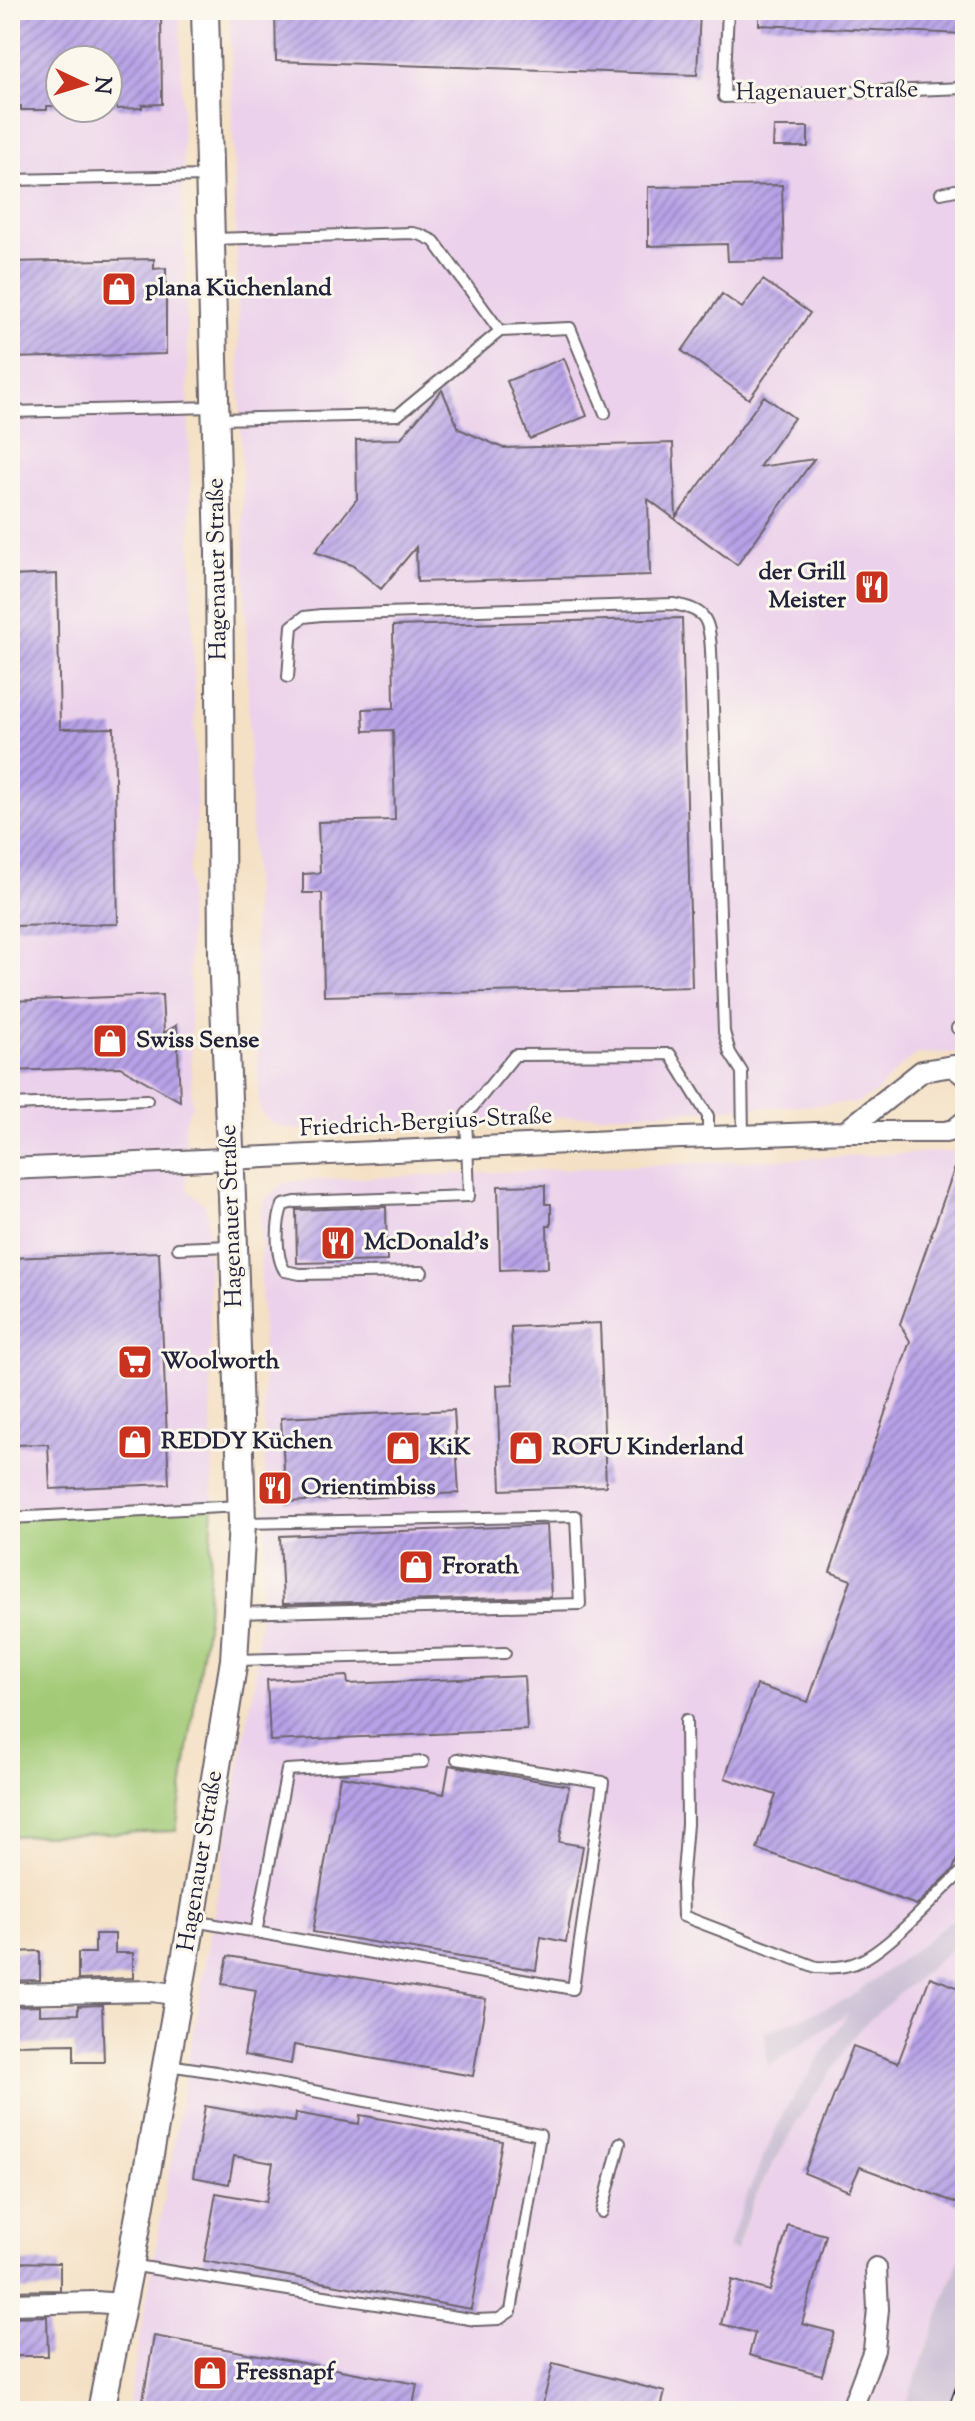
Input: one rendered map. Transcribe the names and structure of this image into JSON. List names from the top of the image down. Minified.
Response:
{"streets":{"street":["Hagenauer Straße","Friedrich-Bergius-Straße"]},"crossings":[["Hagenauer Straße","Friedrich-Bergius-Straße"]],"places":{"shop":["plana Küchenland","Swiss Sense","REDDY Küchen","KiK","ROFU Kinderland","Frorath","Fressnapf"],"restaurant":["der Grill Meister","McDonald's","Orientimbiss"],"supermarket":["Woolworth"]},"north":"right"}
